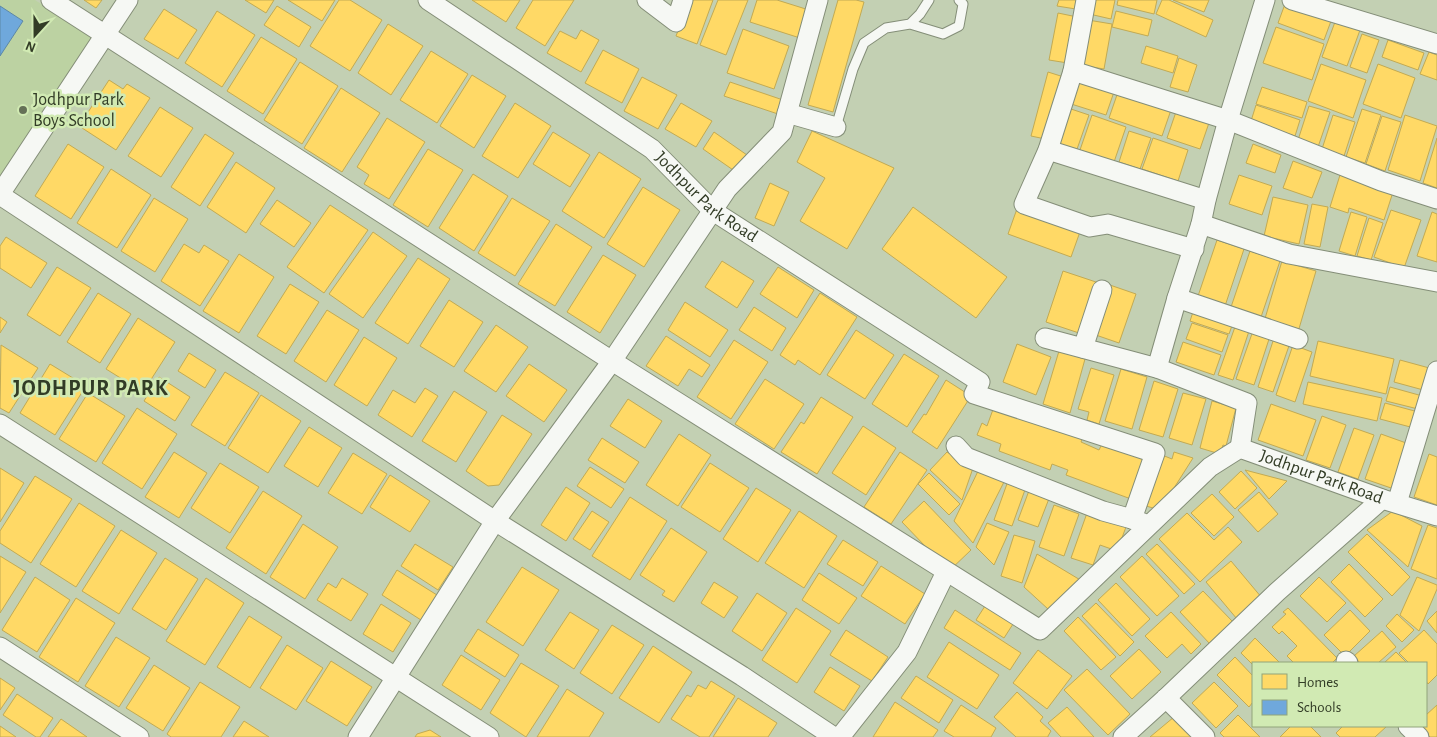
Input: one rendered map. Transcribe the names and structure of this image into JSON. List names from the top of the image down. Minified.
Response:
{"streets":{"street":["Jodhpur Park Road"]},"districts":["JODHPUR PARK"],"places":["Jodhpur Park Boys School"],"legend":["Homes","Schools"],"north":"bottom"}
